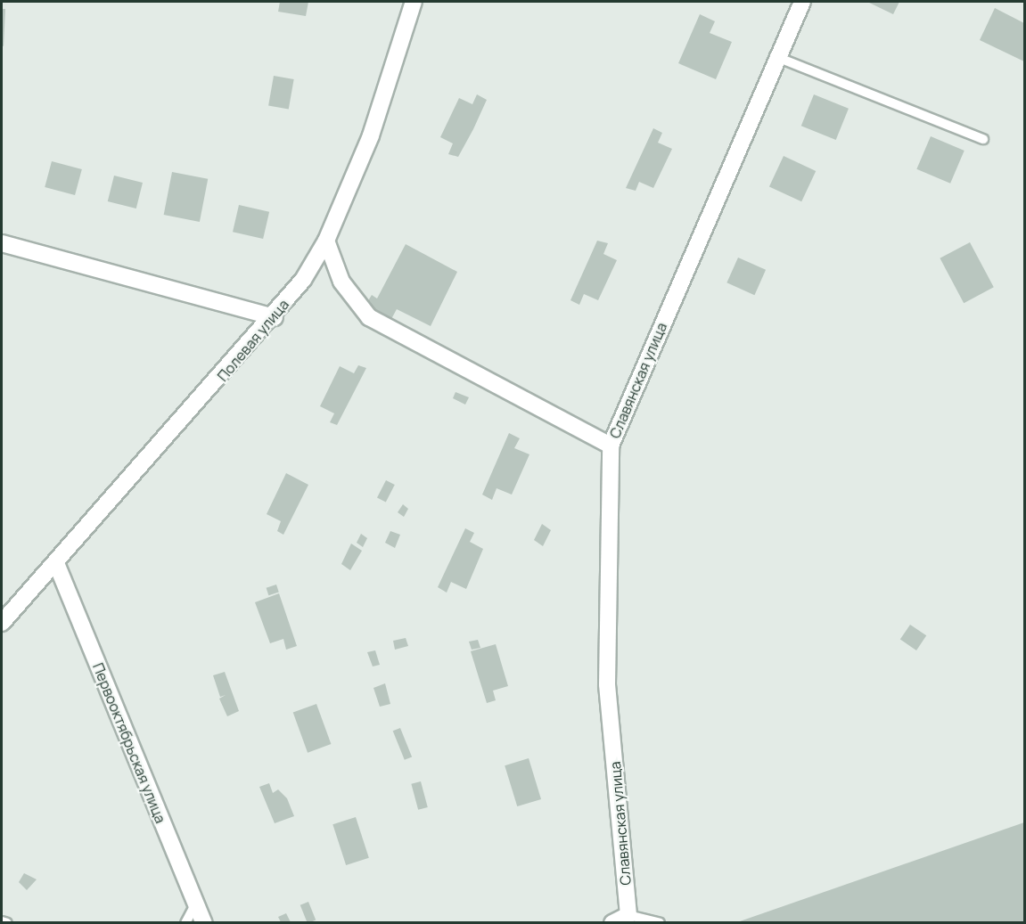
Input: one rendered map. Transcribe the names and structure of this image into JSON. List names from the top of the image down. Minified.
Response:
{"streets":{"street":["Полевая улица","Славянская улица","Первооктябрьская улица"]},"crossings":[["Полевая улица","Первооктябрьская улица"]]}
